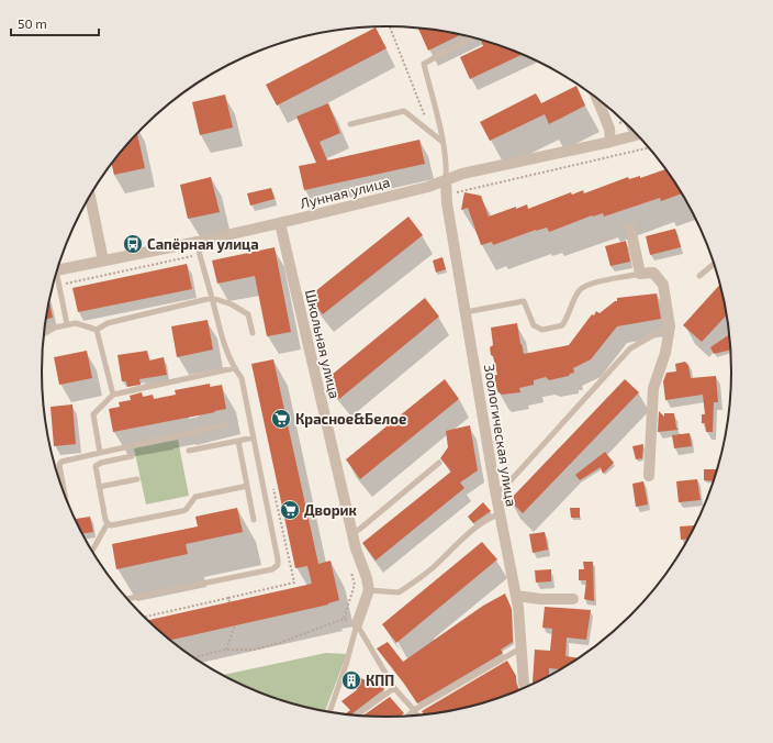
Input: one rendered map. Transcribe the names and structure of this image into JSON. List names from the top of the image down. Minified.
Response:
{"streets":{"street":["Лунная улица","Школьная улица","Зоологическая улица"]},"crossings":[["Лунная улица","Школьная улица"],["Лунная улица","Зоологическая улица"]],"places":{"bus stop":["Сапёрная улица"],"supermarket":["Красное&Белое","Дворик"],"building":["КПП"]},"scale_bar":"50 m"}
